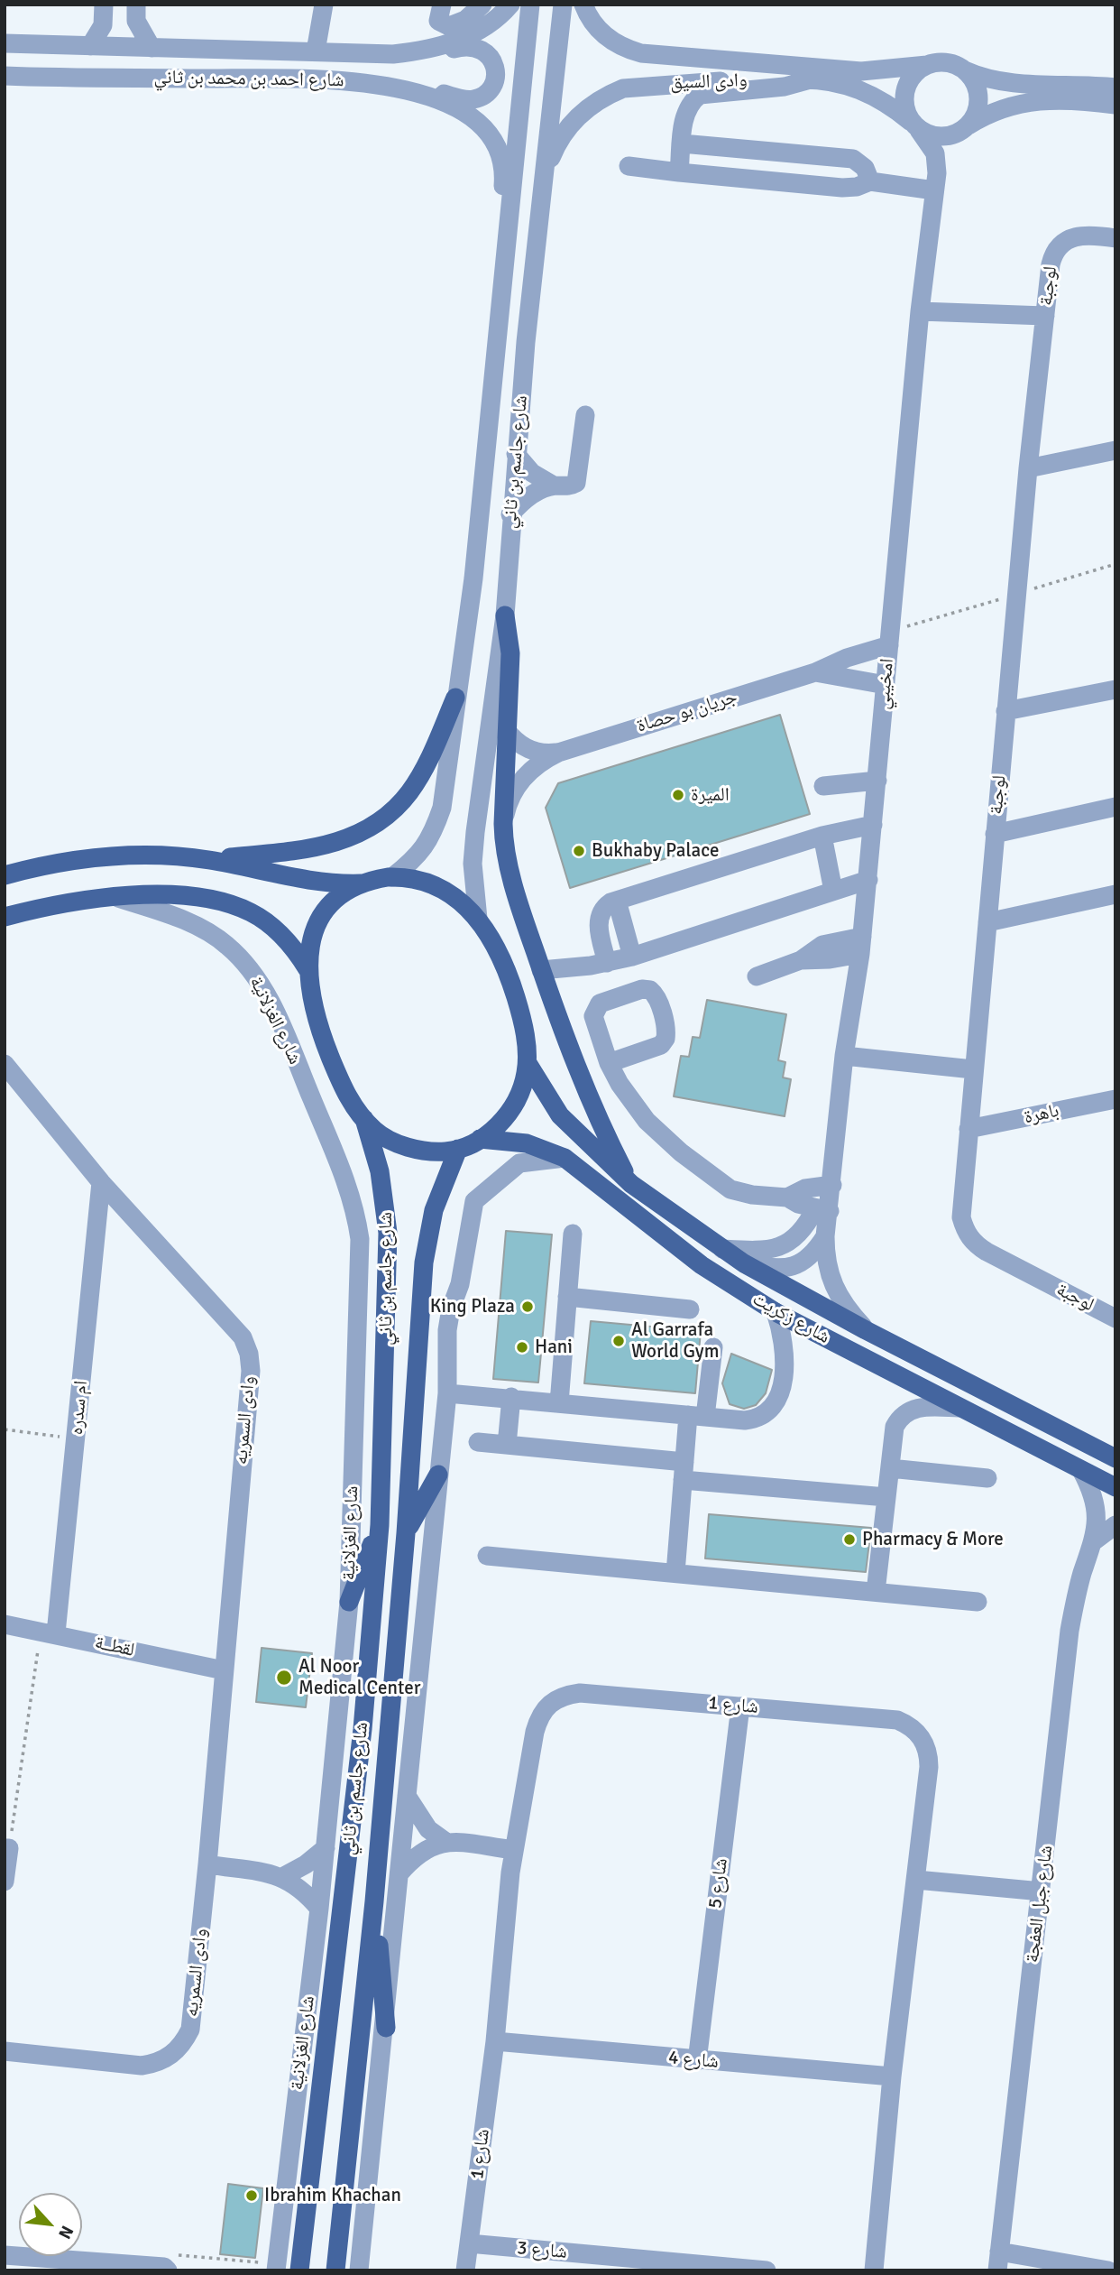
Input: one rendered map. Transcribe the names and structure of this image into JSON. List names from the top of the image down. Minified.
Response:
{"streets":{"main road":["شارع جاسم بن ثاني","شارع زكريت"],"street":["شارع احمد بن محمد بن ثاني","وادى السيق","لوجبة","امخيبي","جريان بو حصاة","شارع الغزلانية","باهرة","ام سدره","وادى السمريه","لقطــة","شارع 1","شارع 5","شارع جبل العفجة","شارع 4","شارع 3"]},"crossings":[["شارع احمد بن محمد بن ثاني","شارع جاسم بن ثاني"],["وادى السيق","شارع جاسم بن ثاني"],["وادى السيق","امخيبي"],["لوجبة","باهرة"],["امخيبي","جريان بو حصاة"],["امخيبي","شارع زكريت"],["شارع زكريت","شارع جبل العفجة"],["ام سدره","وادى السمريه"],["ام سدره","لقطــة"],["وادى السمريه","لقطــة"],["شارع 1","شارع 5"],["شارع 1","شارع 4"],["شارع 1","شارع 3"],["شارع 5","شارع 4"]],"places":["الميرة","Bukhaby Palace","King Plaza","Al Garrafa World Gym","Hani","Pharmacy & More","Al Noor Medical Center","Ibrahim Khachan"],"north":"bottom right"}
